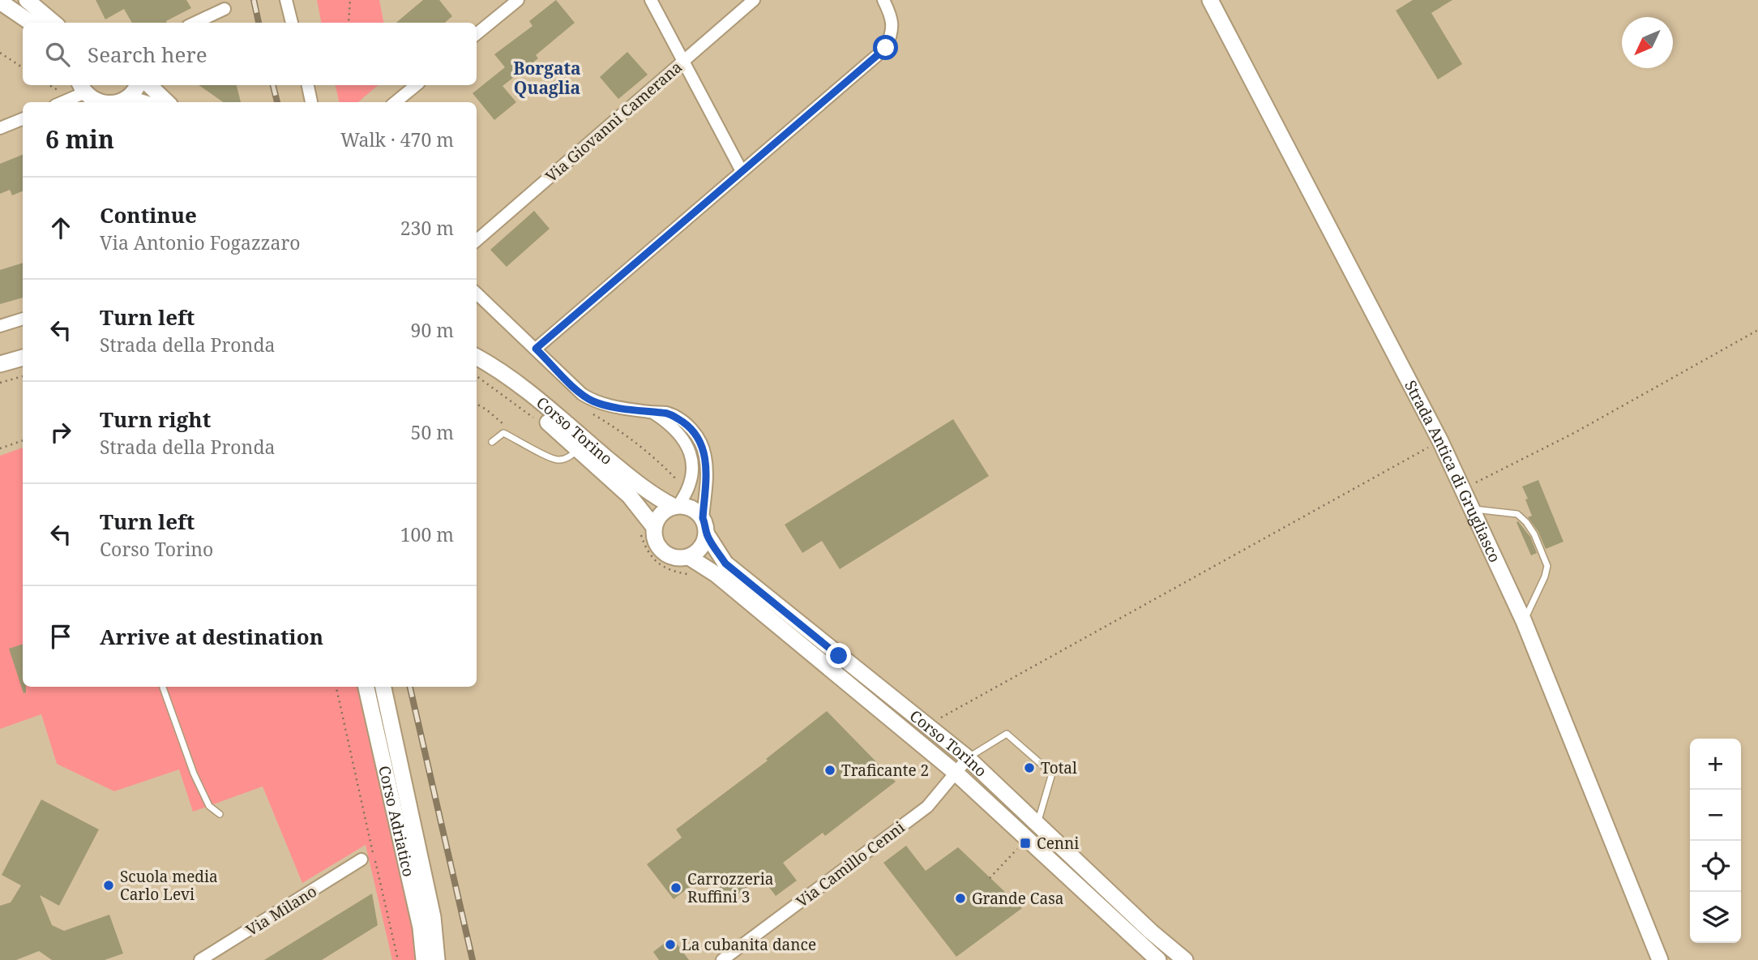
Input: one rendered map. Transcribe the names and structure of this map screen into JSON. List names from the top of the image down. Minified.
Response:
{"streets":{"street":["Via Giovanni Camerana","Corso Torino","Strada Antica di Grugliasco","Corso Adriatico","Via Camillo Cenni","Via Milano"]},"crossings":[["Corso Torino","Via Camillo Cenni"]],"districts":["Borgata Quaglia"],"places":{"other":["Total","Traficante 2","Scuola media Carlo Levi","Carrozzeria Ruffini 3","Grande Casa","La cubanita dance"],"transit":["Cenni"]},"north":"bottom left","page":{"search":"Search here","heading":["6 min","Walk · 470 m"],"list":[["Continue","Via Antonio Fogazzaro","230 m"],["Turn left","Strada della Pronda","90 m"],["Turn right","Strada della Pronda","50 m"],["Turn left","Corso Torino","100 m"],"Arrive at destination"],"map_buttons":["+","−"]}}
